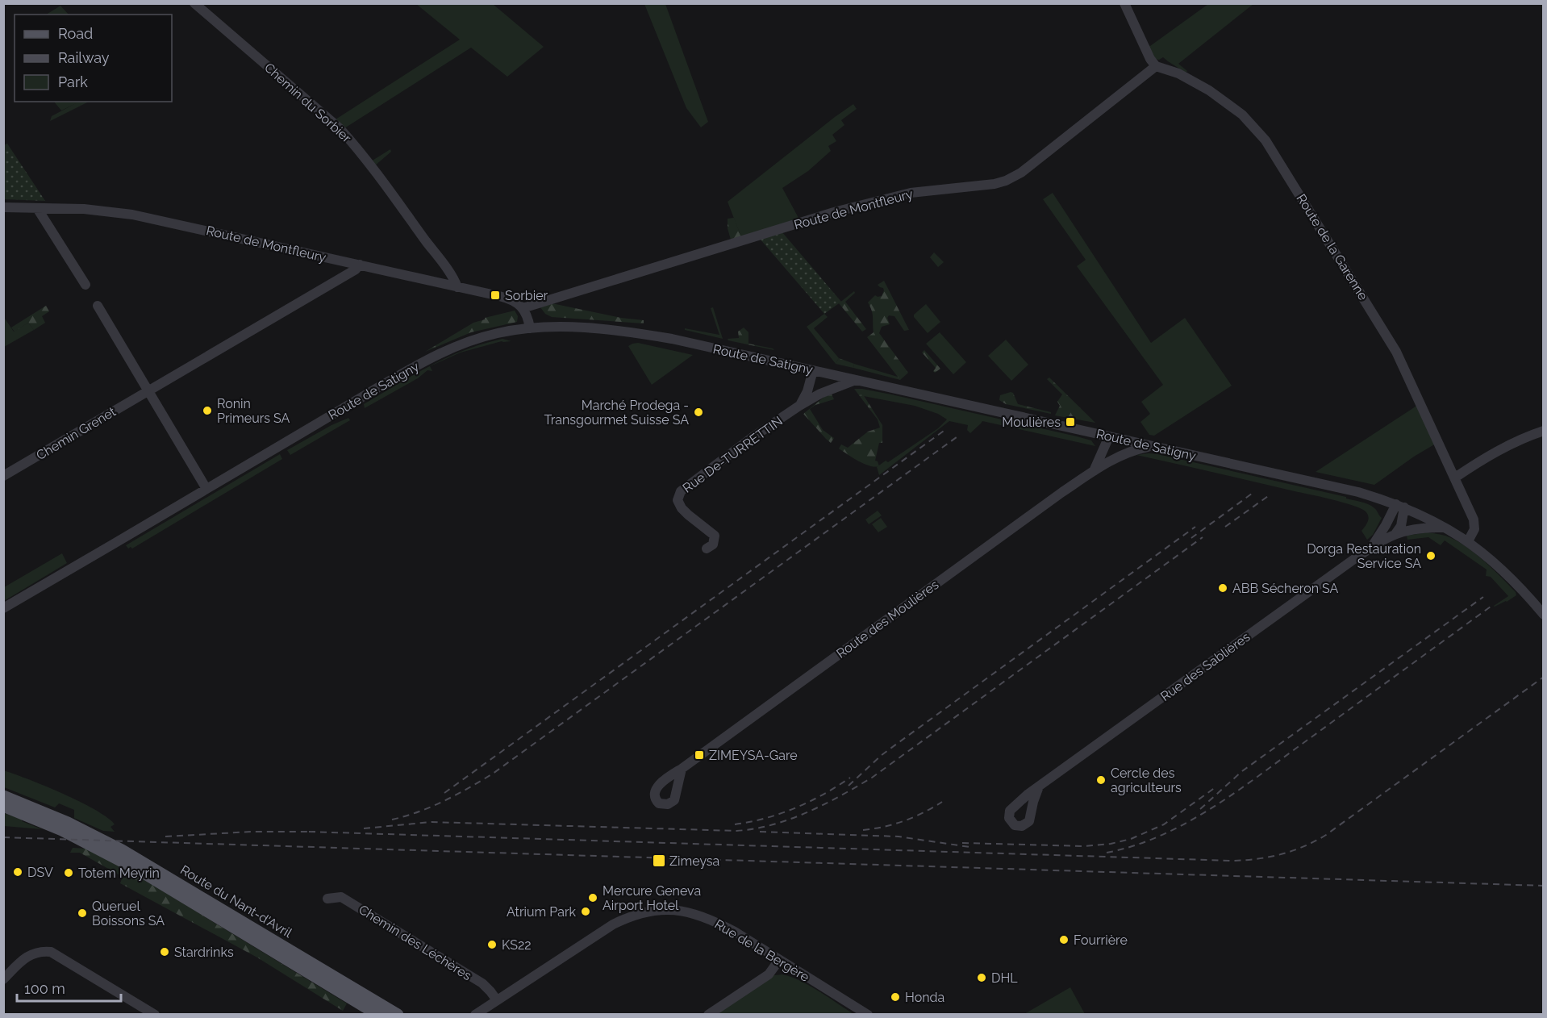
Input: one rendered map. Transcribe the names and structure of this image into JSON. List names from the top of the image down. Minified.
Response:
{"streets":{"main road":["Route du Nant-d'Avril"],"street":["Chemin du Sorbier","Route de Montfleury","Route de la Garenne","Route de Satigny","Chemin Grenet","Rue De-TURRETTIN","Route des Moulières","Rue des Sablières","Chemin des Léchères","Rue de la Bergère"]},"crossings":[["Chemin du Sorbier","Route de Montfleury"],["Route de Montfleury","Route de la Garenne"],["Route de Montfleury","Chemin Grenet"],["Route de la Garenne","Route de Satigny"],["Route de Satigny","Rue De-TURRETTIN"],["Route de Satigny","Rue des Sablières"],["Chemin des Léchères","Rue de la Bergère"]],"places":{"transit":["Sorbier","Moulières","ZIMEYSA-Gare","Zimeysa"],"other":["Ronin Primeurs SA","Marché Prodega - Transgourmet Suisse SA","Dorga Restauration Service SA","ABB Sécheron SA","Cercle des agriculteurs","DSV","Totem Meyrin","Mercure Geneva Airport Hotel","Atrium Park","Queruel Boissons SA","Fourrière","KS22","Stardrinks","DHL","Honda"]},"legend":["Road","Railway","Park"],"scale_bar":"100 m"}
